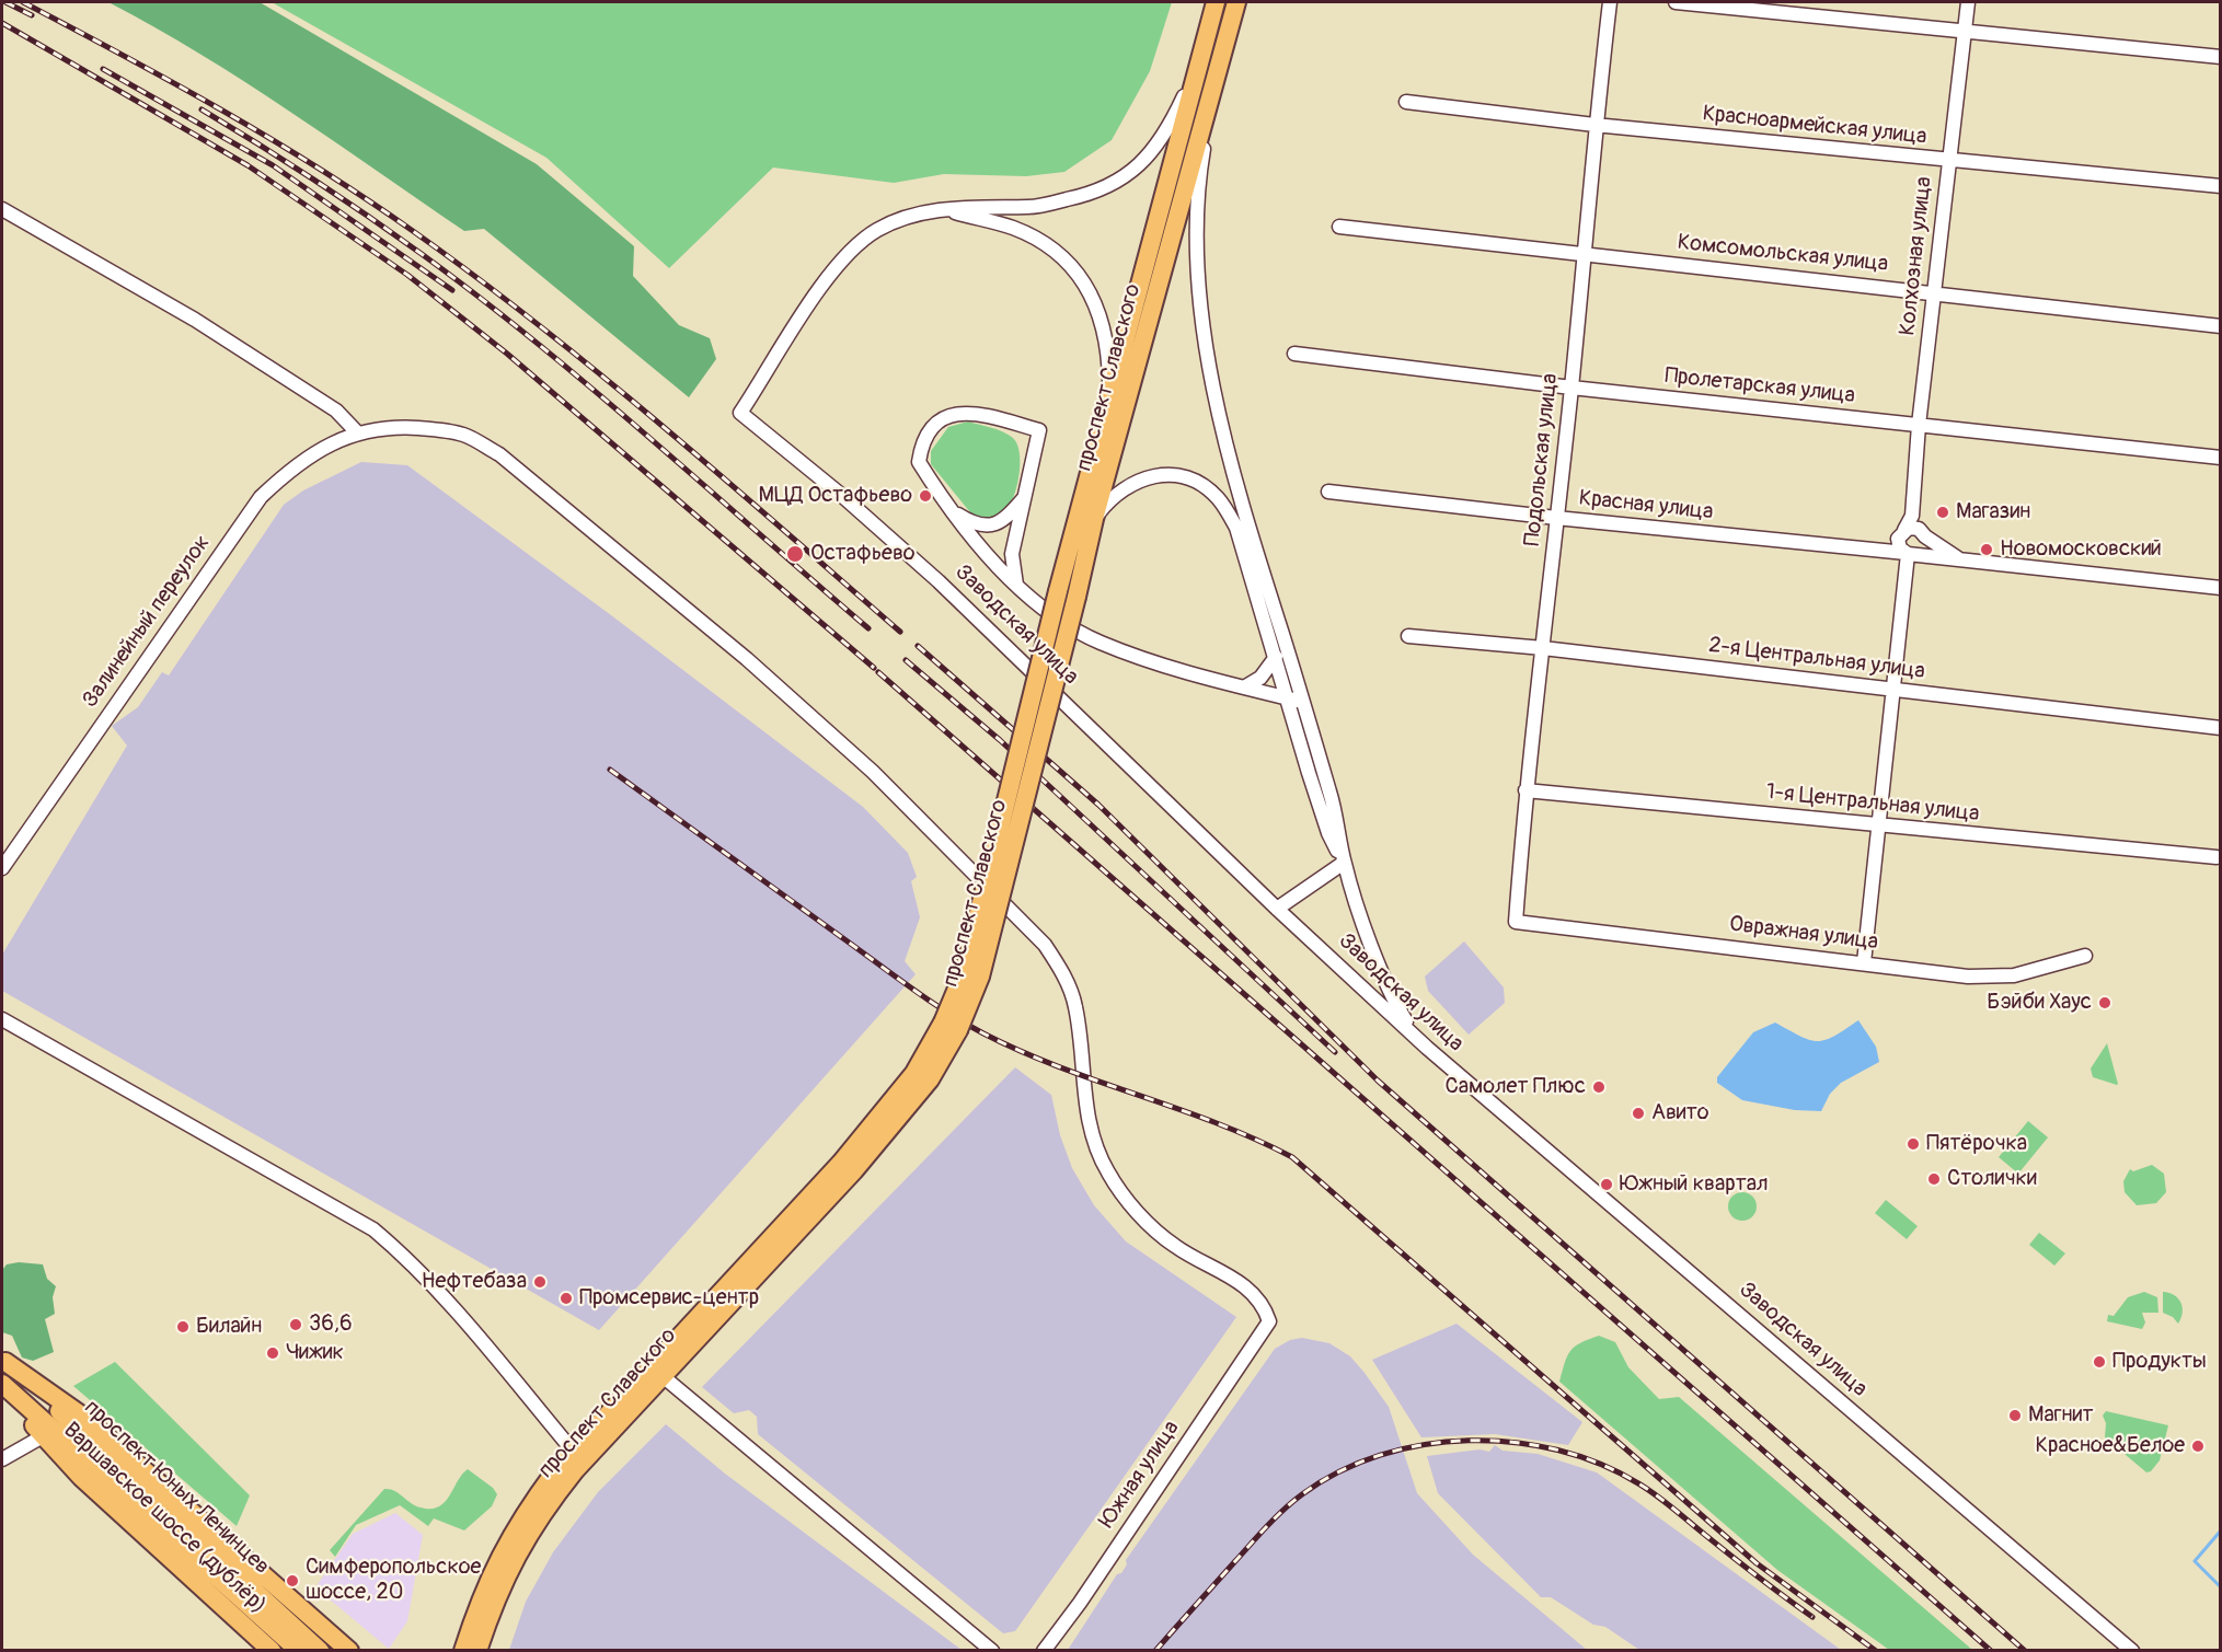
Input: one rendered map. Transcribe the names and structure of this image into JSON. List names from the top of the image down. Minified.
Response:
{"streets":{"main road":["проспект Славского","проспект Юных Ленинцев","Варшавское шоссе (дублёр)"],"street":["Красноармейская улица","Комсомольская улица","Колхозная улица","Пролетарская улица","Подольская улица","Красная улица","Залинейный переулок","Заводская улица","2-я Центральная улица","1-я Центральная улица","Овражная улица","Южная улица"]},"crossings":[["Красноармейская улица","Колхозная улица"],["Красноармейская улица","Подольская улица"],["Комсомольская улица","Колхозная улица"],["Комсомольская улица","Подольская улица"],["Колхозная улица","Пролетарская улица"],["Колхозная улица","Красная улица"],["Пролетарская улица","Подольская улица"],["Подольская улица","Красная улица"],["Подольская улица","2-я Центральная улица"],["Подольская улица","1-я Центральная улица"],["Подольская улица","Овражная улица"],["Залинейный переулок","Южная улица"],["проспект Юных Ленинцев","Варшавское шоссе (дублёр)"]],"places":["МЦД Остафьево","Магазин","Новомосковский","Остафьево","Бэйби Хаус","Самолет Плюс","Авито","Пятёрочка","Столички","Южный квартал","Нефтебаза","Промсервис-центр","36,6","Билайн","Чижик","Продукты","Магнит","Красное&Белое","Симферопольское шоссе, 20"]}
